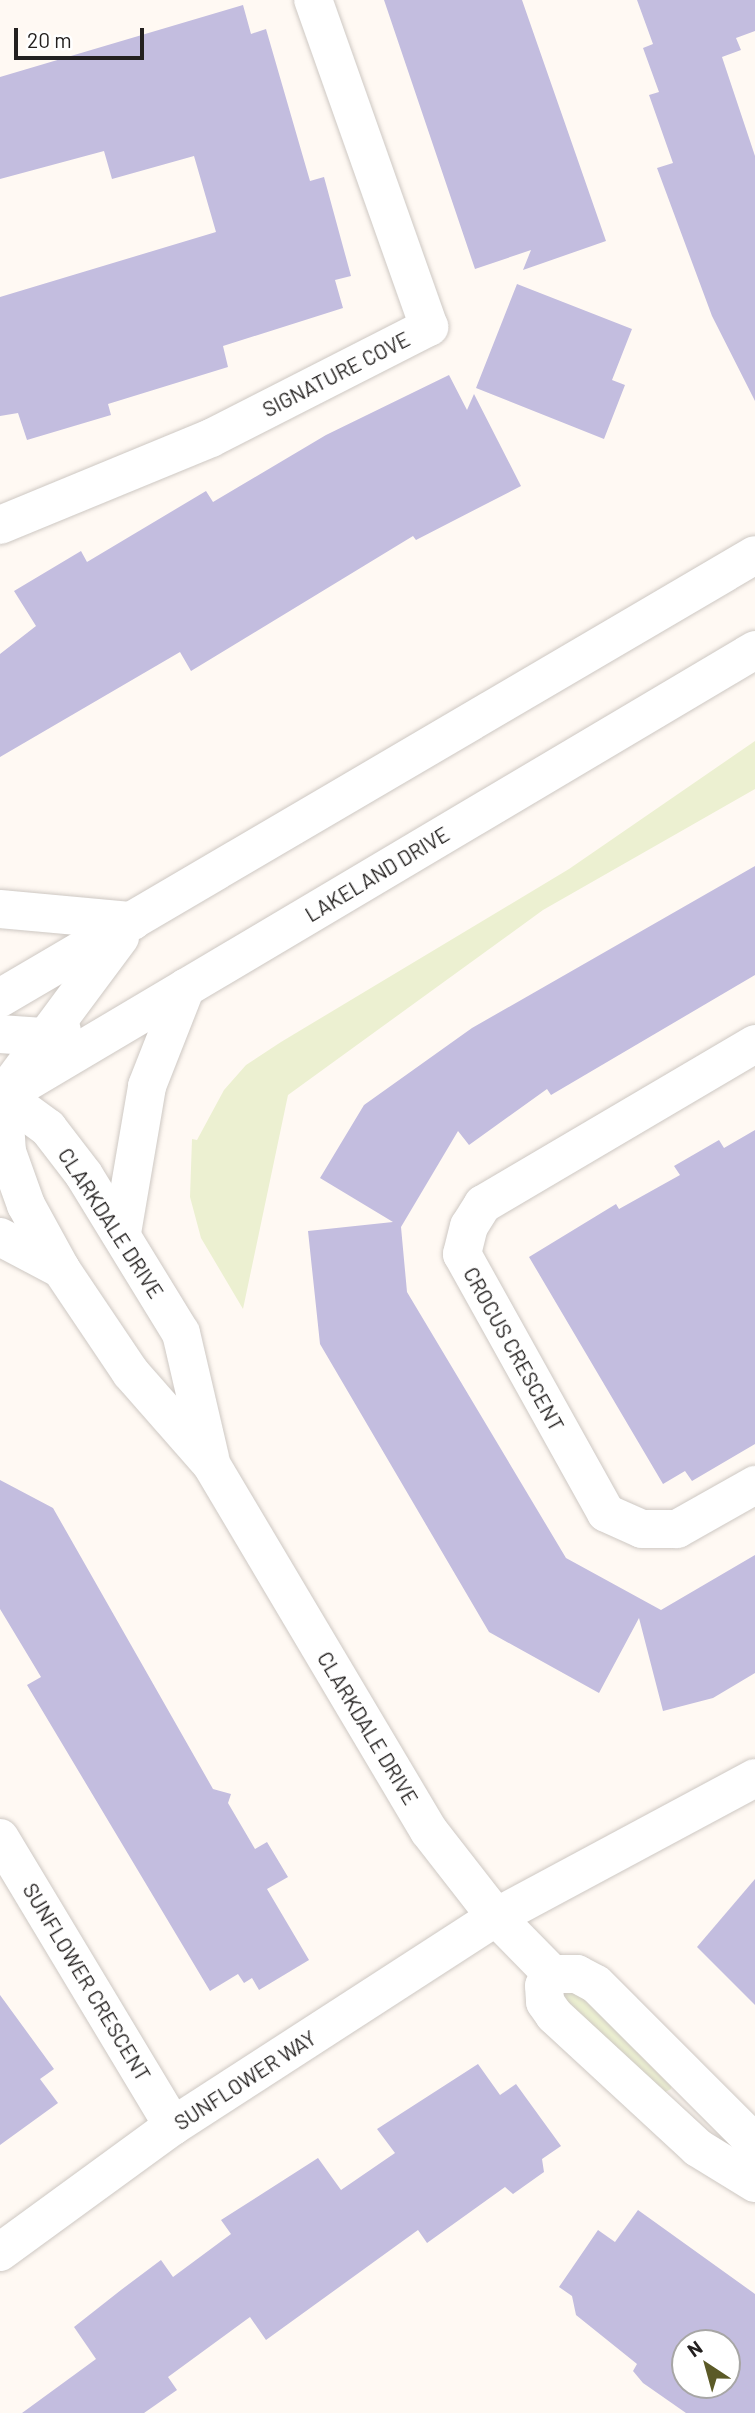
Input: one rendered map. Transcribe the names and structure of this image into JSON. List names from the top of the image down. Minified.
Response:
{"streets":{"street":["SIGNATURE COVE","LAKELAND DRIVE","CLARKDALE DRIVE","CROCUS CRESCENT","SUNFLOWER CRESCENT","SUNFLOWER WAY"]},"crossings":[["LAKELAND DRIVE","CLARKDALE DRIVE"],["CLARKDALE DRIVE","SUNFLOWER WAY"],["SUNFLOWER CRESCENT","SUNFLOWER WAY"]],"scale_bar":"20 m","north":"top left"}
